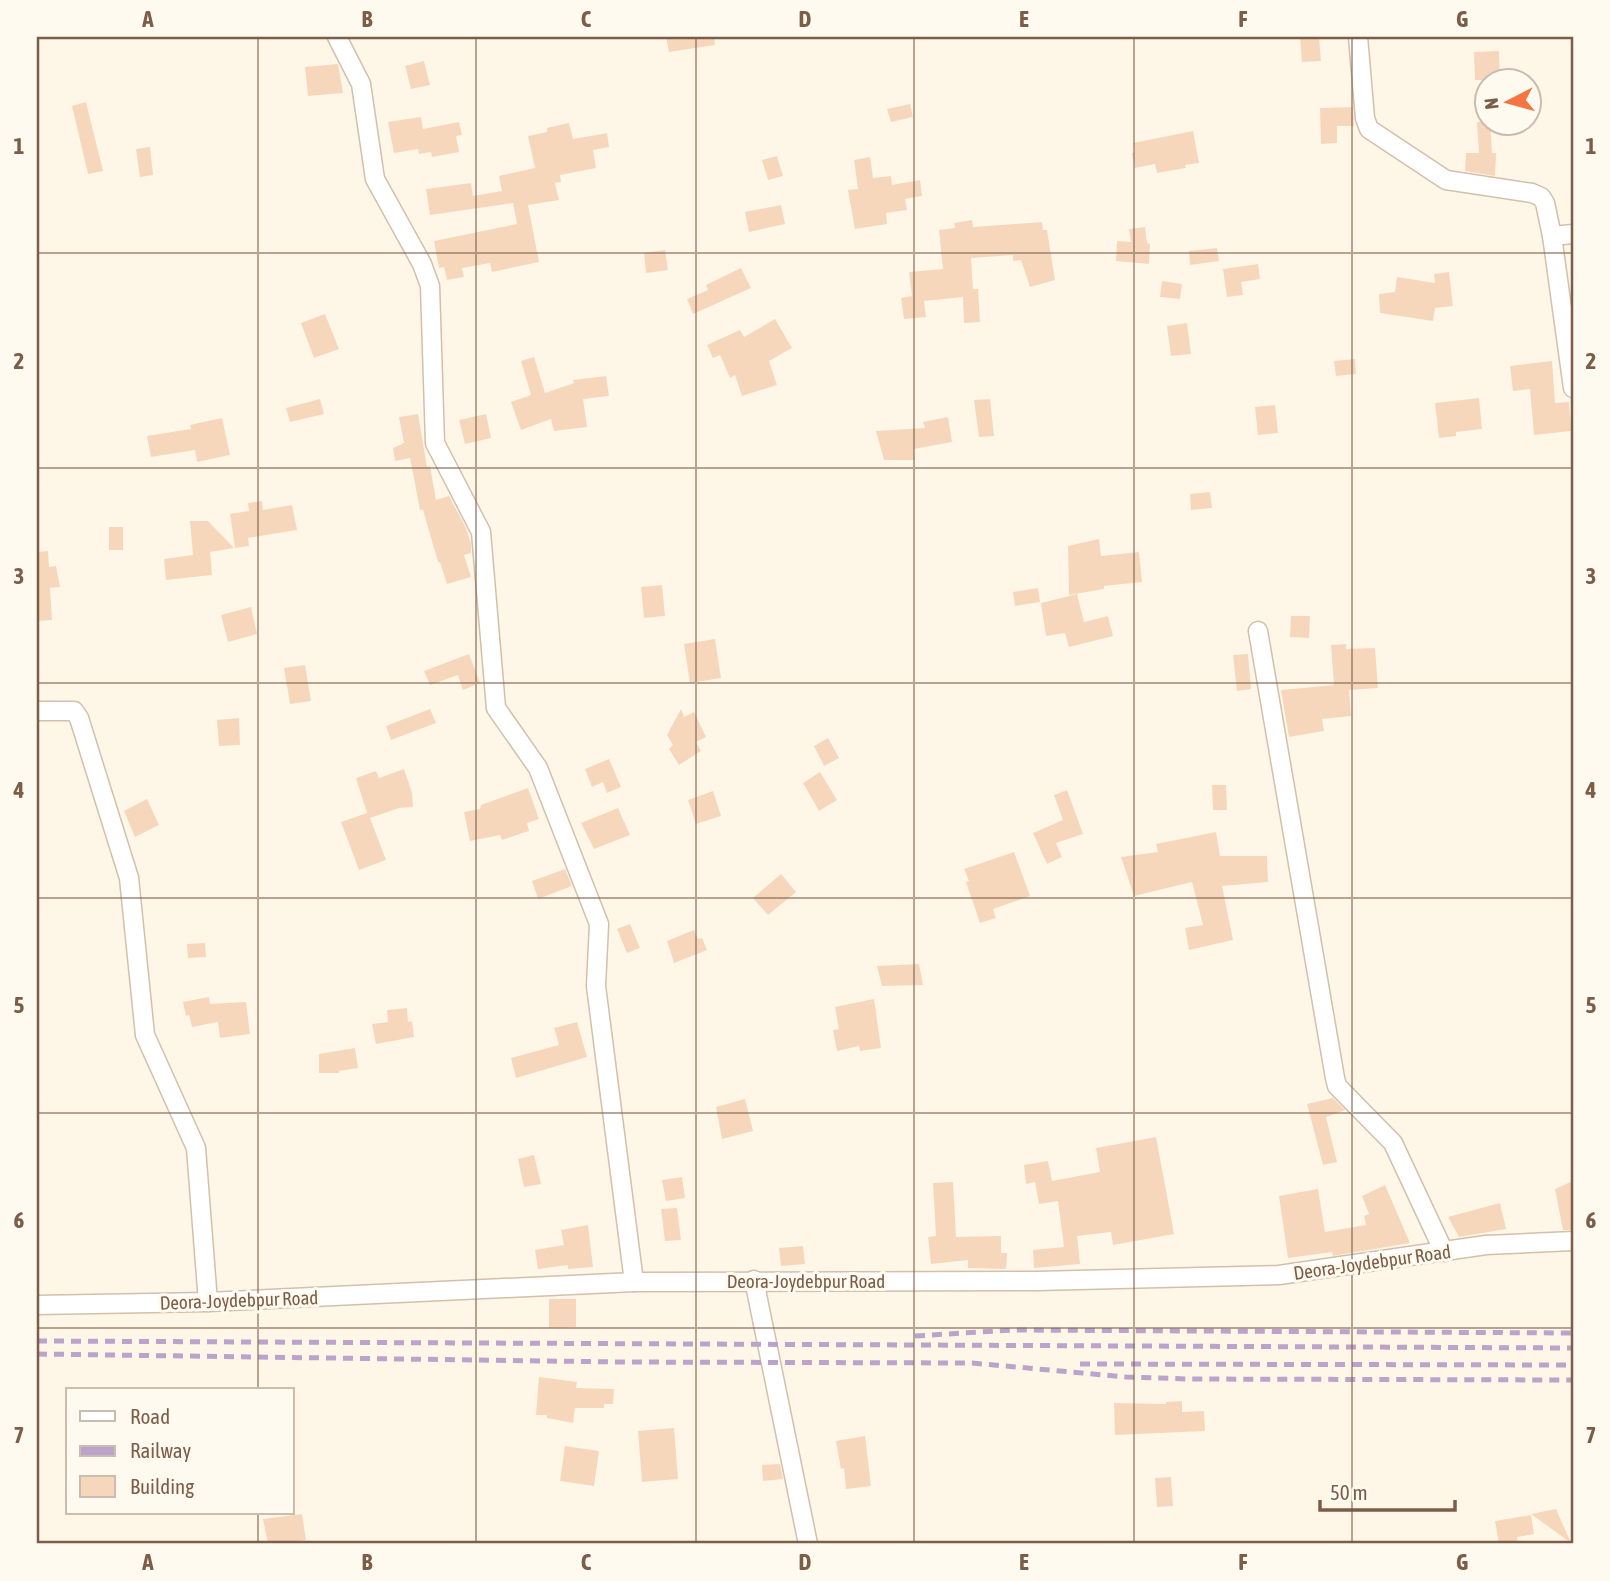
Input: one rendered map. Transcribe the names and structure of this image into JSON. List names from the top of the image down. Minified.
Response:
{"streets":{"street":["Deora-Joydebpur Road"]},"legend":["Road","Railway","Building"],"scale_bar":"50 m","north":"left","grid":{"columns":["A","B","C","D","E","F","G"],"rows":["1","2","3","4","5","6","7"]}}
